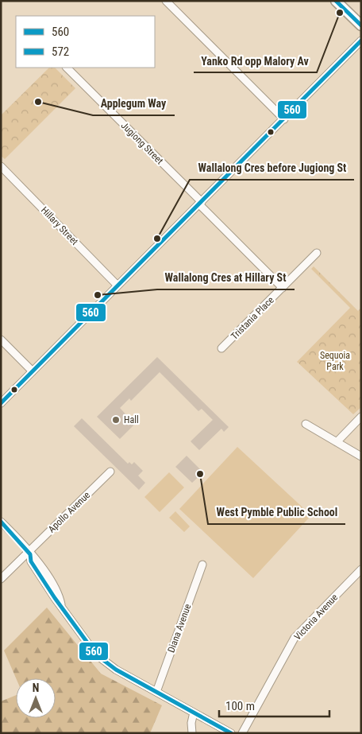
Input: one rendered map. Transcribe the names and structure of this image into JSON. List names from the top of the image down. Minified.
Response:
{"streets":{"street":["Jugiong Street","Hillary Street","Tristania Place","Apollo Avenue","Victoria Avenue","Diana Avenue"]},"crossings":[["Jugiong Street","Tristania Place"]],"parks":["Sequoia Park"],"places":["Yanko Rd opp Malory Av","Applegum Way","Wallalong Cres before Jugiong St","Wallalong Cres at Hillary St","Hall","West Pymble Public School"],"lines":["transit line 572","transit line 560"],"legend":["560","572"],"scale_bar":"100 m","north":"top"}
